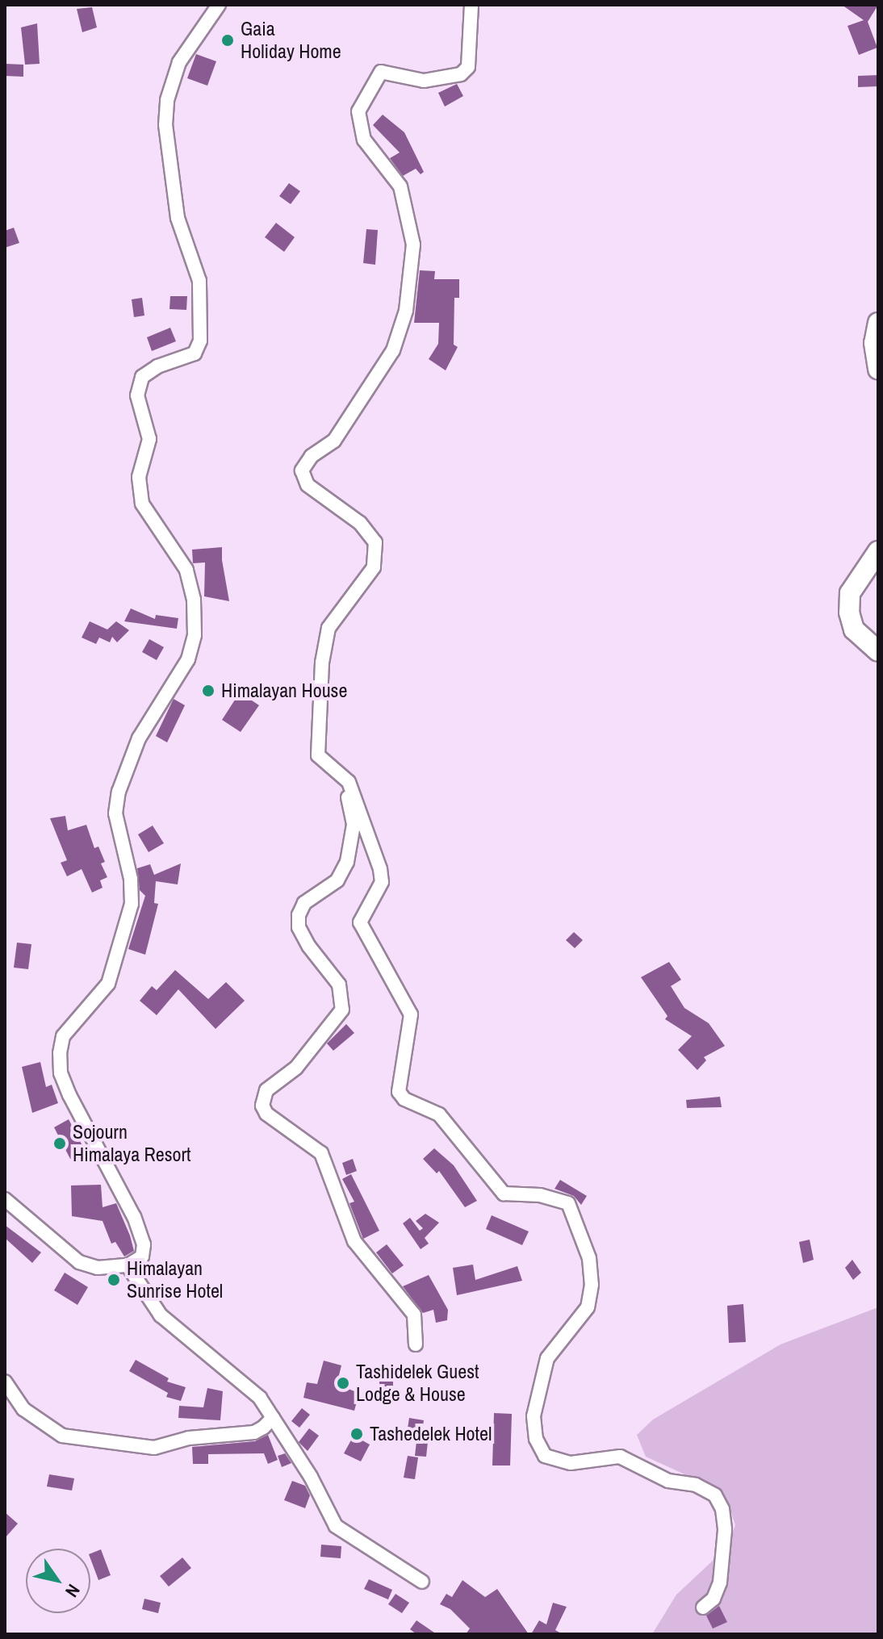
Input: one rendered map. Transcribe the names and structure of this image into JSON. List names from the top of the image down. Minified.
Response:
{"places":["Gaia Holiday Home","Himalayan House","Sojourn Himalaya Resort","Himalayan Sunrise Hotel","Tashidelek Guest Lodge & House","Tashedelek Hotel"],"north":"bottom right"}
